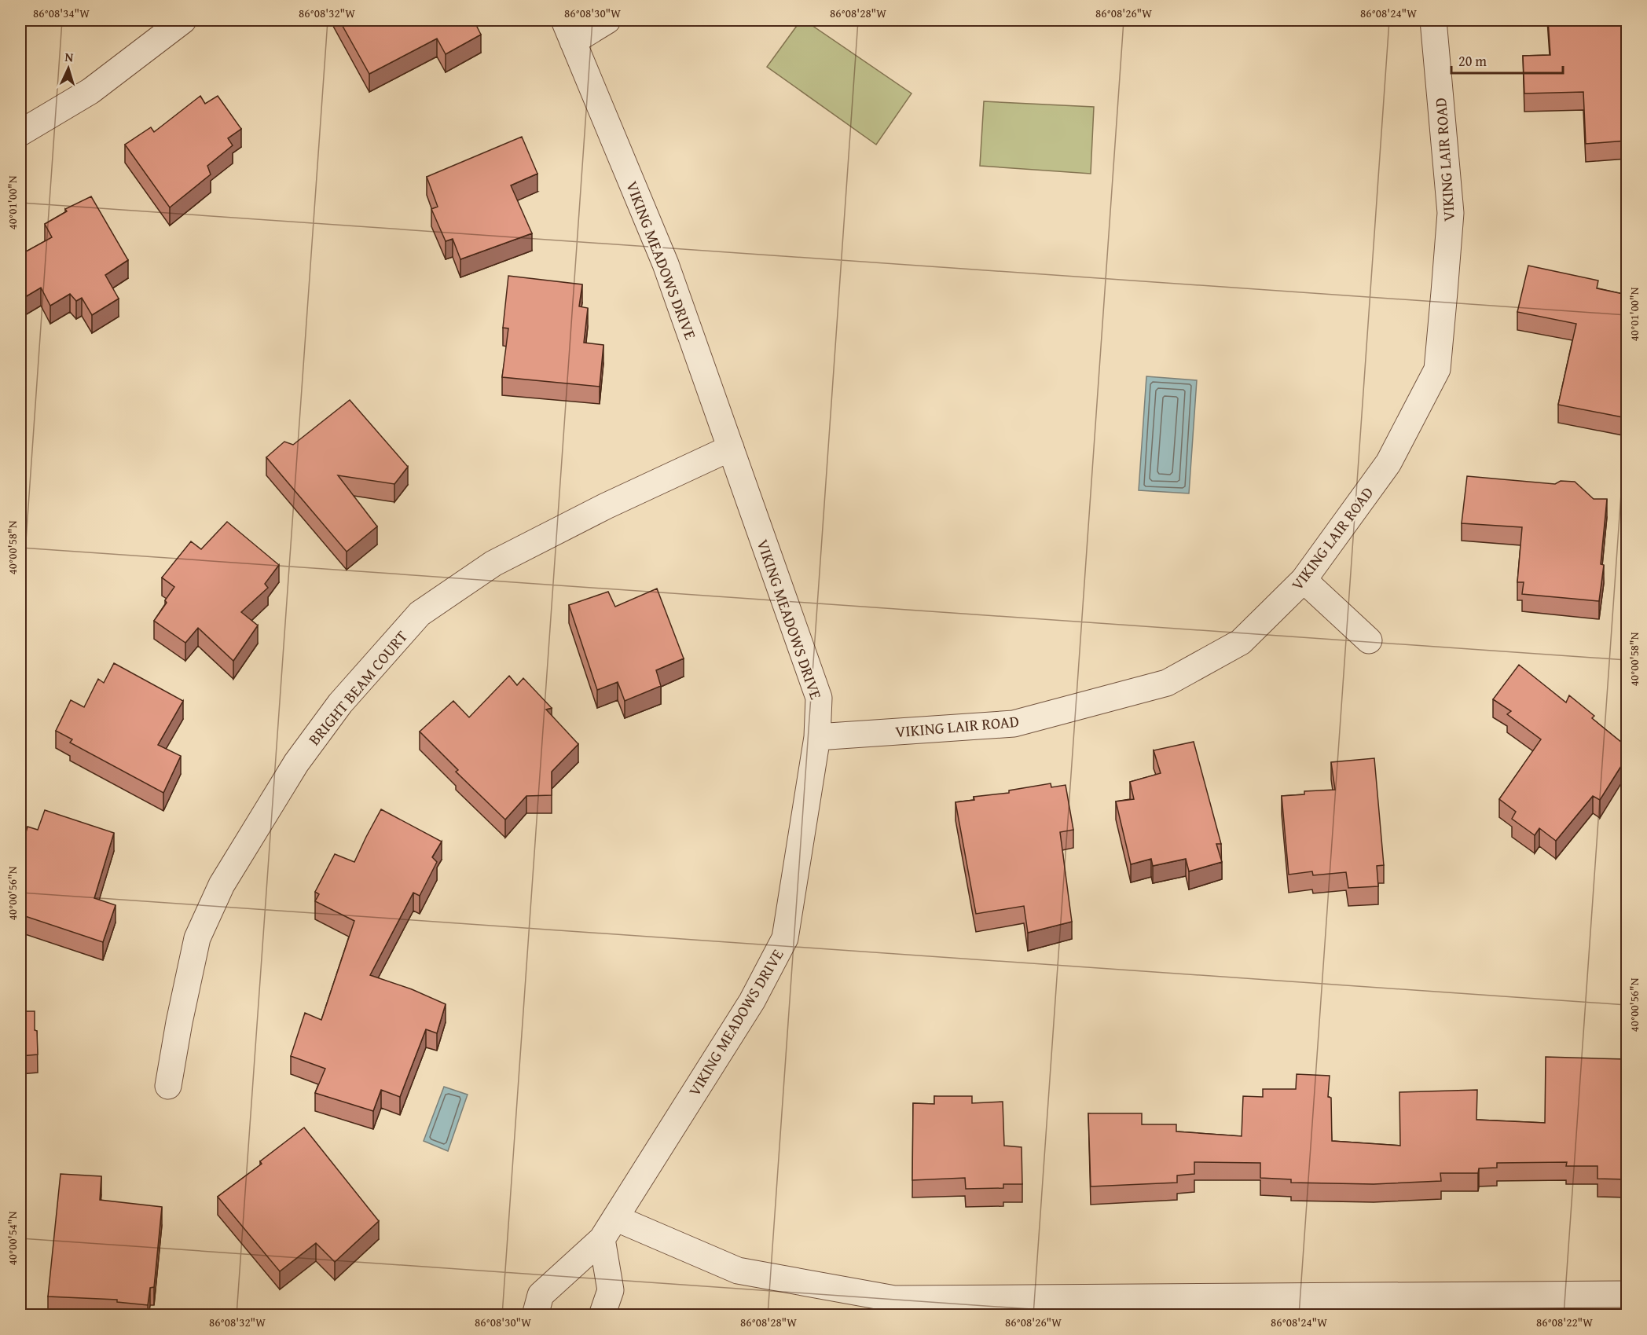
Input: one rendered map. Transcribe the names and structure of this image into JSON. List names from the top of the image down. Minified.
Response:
{"streets":{"street":["VIKING LAIR ROAD","VIKING MEADOWS DRIVE","BRIGHT BEAM COURT"]},"crossings":[["VIKING LAIR ROAD","VIKING MEADOWS DRIVE"],["VIKING MEADOWS DRIVE","BRIGHT BEAM COURT"]],"scale_bar":"20 m","north":"top","coordinates":["86°08'34\"W","86°08'32\"W","86°08'30\"W","86°08'28\"W","86°08'26\"W","86°08'24\"W","40°01'00\"N","40°00'58\"N","40°00'56\"N","40°00'54\"N","86°08'22\"W"]}
